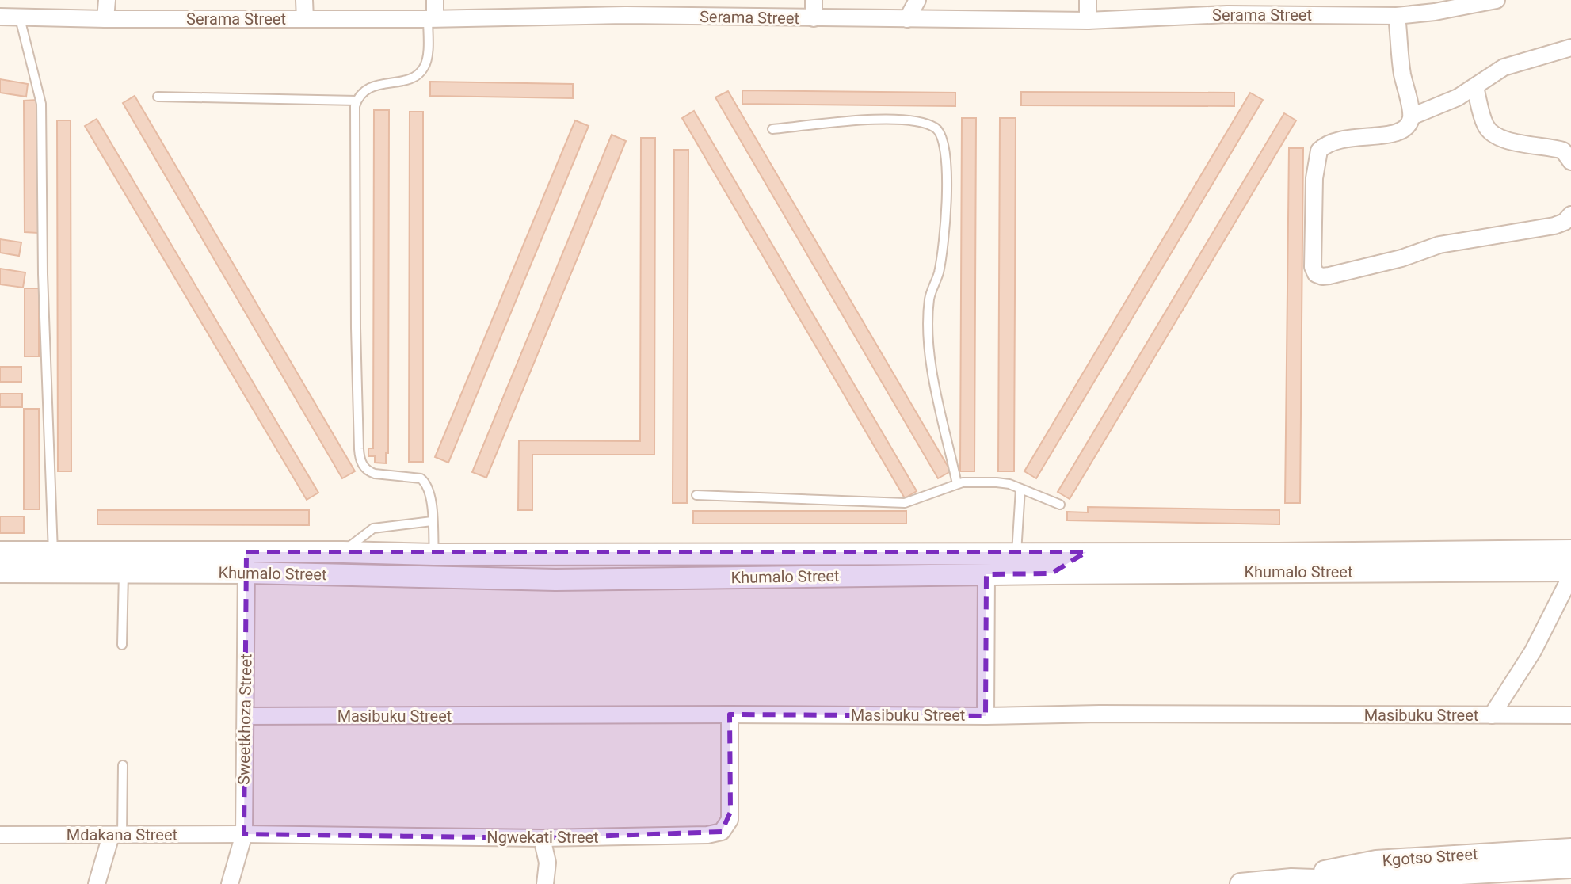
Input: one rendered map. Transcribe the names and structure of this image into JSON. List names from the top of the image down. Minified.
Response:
{"streets":{"street":["Serama Street","Khumalo Street","Masibuku Street","Sweetkhoza Street","Mdakana Street","Ngwekati Street","Kgotso Street"]},"crossings":[["Khumalo Street","Sweetkhoza Street"],["Masibuku Street","Sweetkhoza Street"],["Masibuku Street","Ngwekati Street"],["Sweetkhoza Street","Mdakana Street"],["Sweetkhoza Street","Ngwekati Street"],["Mdakana Street","Ngwekati Street"]]}
